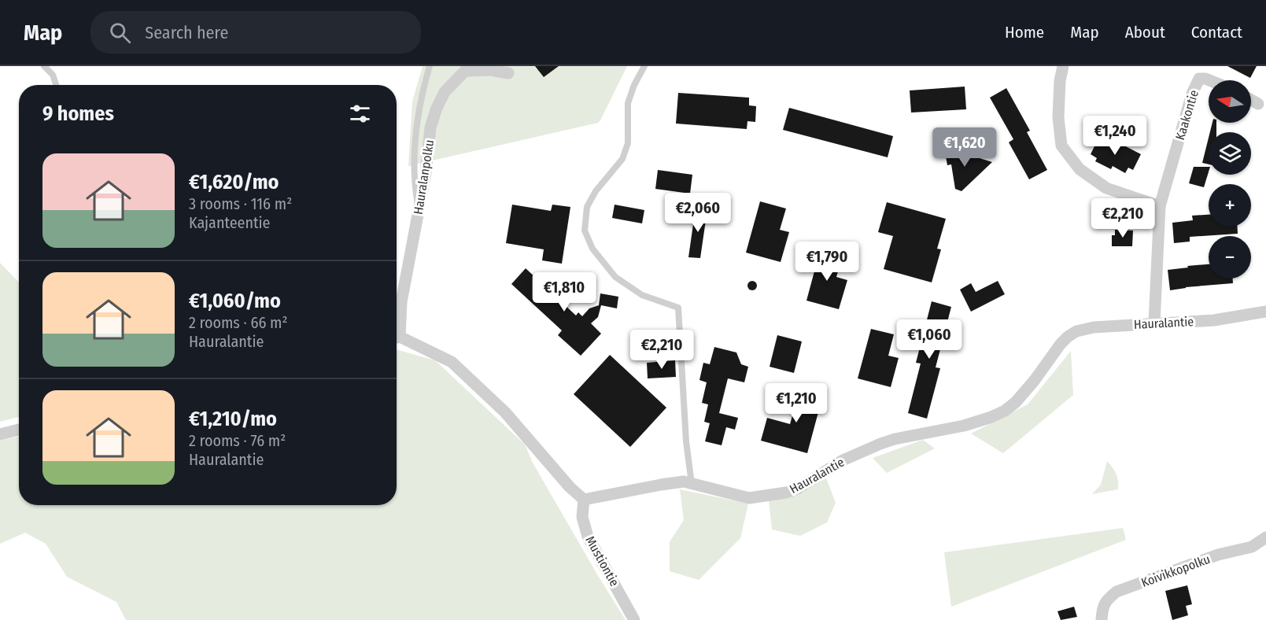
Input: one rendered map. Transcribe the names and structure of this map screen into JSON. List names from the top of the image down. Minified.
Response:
{"streets":{"street":["Kaakontie","Hauralanpolku","Hauralantie","Mustiontie","Koivikkopolku"]},"crossings":[["Kaakontie","Hauralantie"],["Hauralantie","Mustiontie"]],"north":"left","page":{"header":"Map","search":"Search here","nav":["Home","Map","About","Contact"],"map_buttons":["+","−"],"heading":"9 homes","price":["€1,240","€1,620","€2,060","€2,210","€1,790","€1,810","€1,060","€2,210","€1,210"],"list":[{"name":"€1,620/mo","note":"3 rooms · 116 m² · Kajanteentie"},{"name":"€1,060/mo","note":"2 rooms · 66 m² · Hauralantie"},{"name":"€1,210/mo","note":"2 rooms · 76 m² · Hauralantie"}]}}
